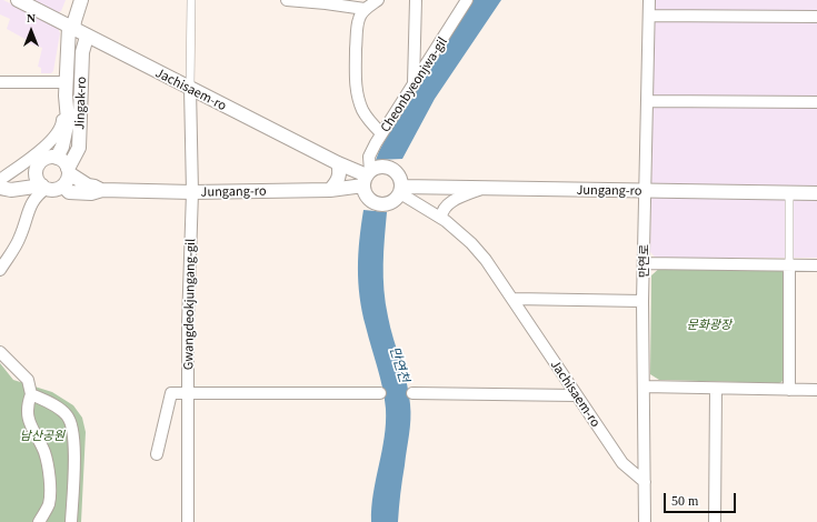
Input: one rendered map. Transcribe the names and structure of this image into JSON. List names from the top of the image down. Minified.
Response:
{"streets":{"street":["Cheonbyeonjwa-gil","Jachisaem-ro","Jingak-ro","Jungang-ro","만연로","Gwangdeokjungang-gil"]},"crossings":[["Cheonbyeonjwa-gil","Jachisaem-ro"],["Cheonbyeonjwa-gil","Jungang-ro"],["Jachisaem-ro","Jingak-ro"],["Jachisaem-ro","Jungang-ro"],["Jachisaem-ro","만연로"],["Jachisaem-ro","Gwangdeokjungang-gil"],["Jingak-ro","Jungang-ro"],["Jungang-ro","만연로"],["Jungang-ro","Gwangdeokjungang-gil"]],"water":["만연천"],"parks":["문화광장","남산공원"],"scale_bar":"50 m","north":"top"}
